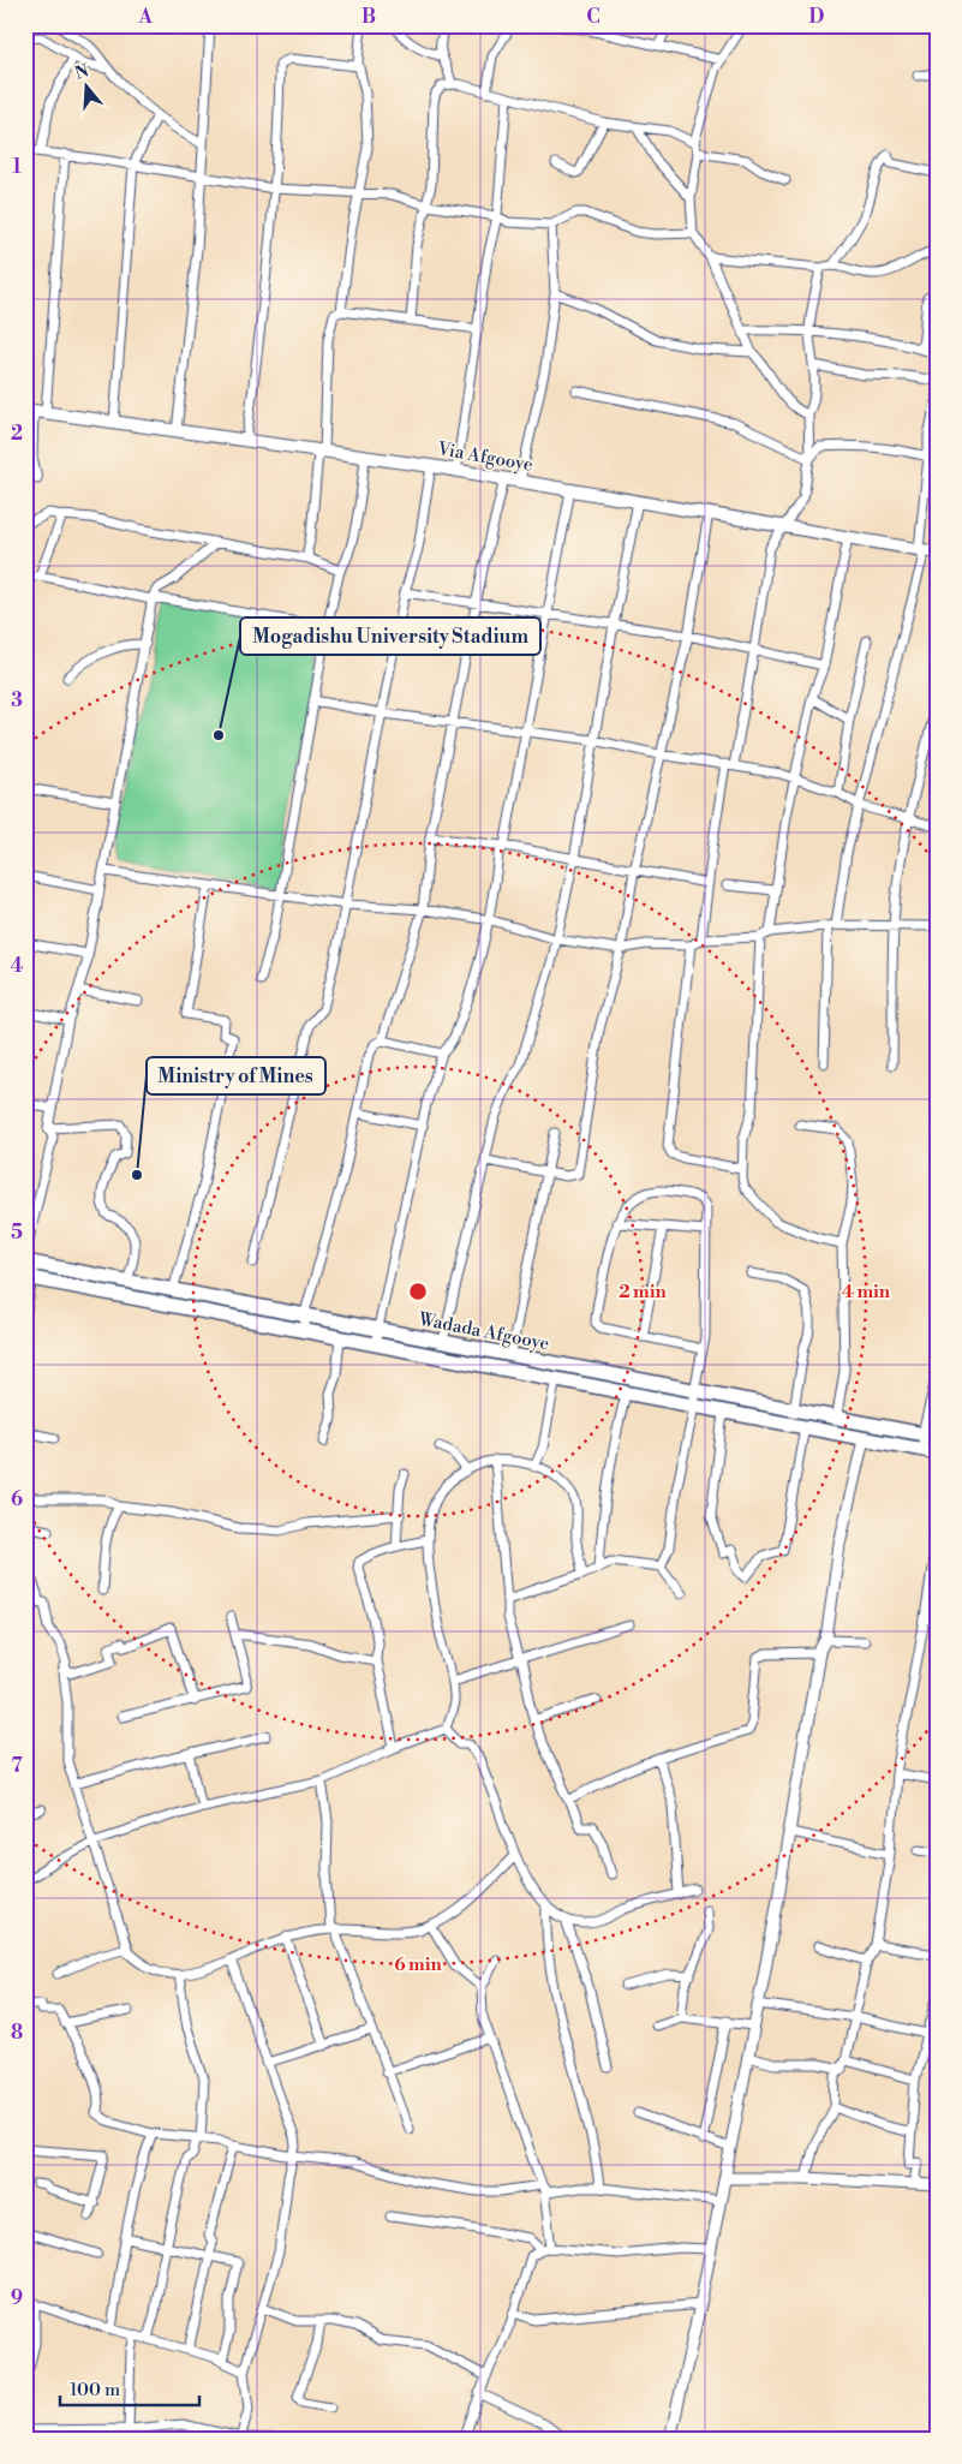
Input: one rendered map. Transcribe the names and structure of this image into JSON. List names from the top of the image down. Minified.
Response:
{"streets":{"highway":["Wadada Afgooye"],"main road":["Via Afgooye"]},"places":["Mogadishu University Stadium","Ministry of Mines"],"scale_bar":"100 m","north":"top","grid":{"columns":["A","B","C","D"],"rows":["1","2","3","4","5","6","7","8","9"]},"rings":["2 min","4 min","6 min"]}
